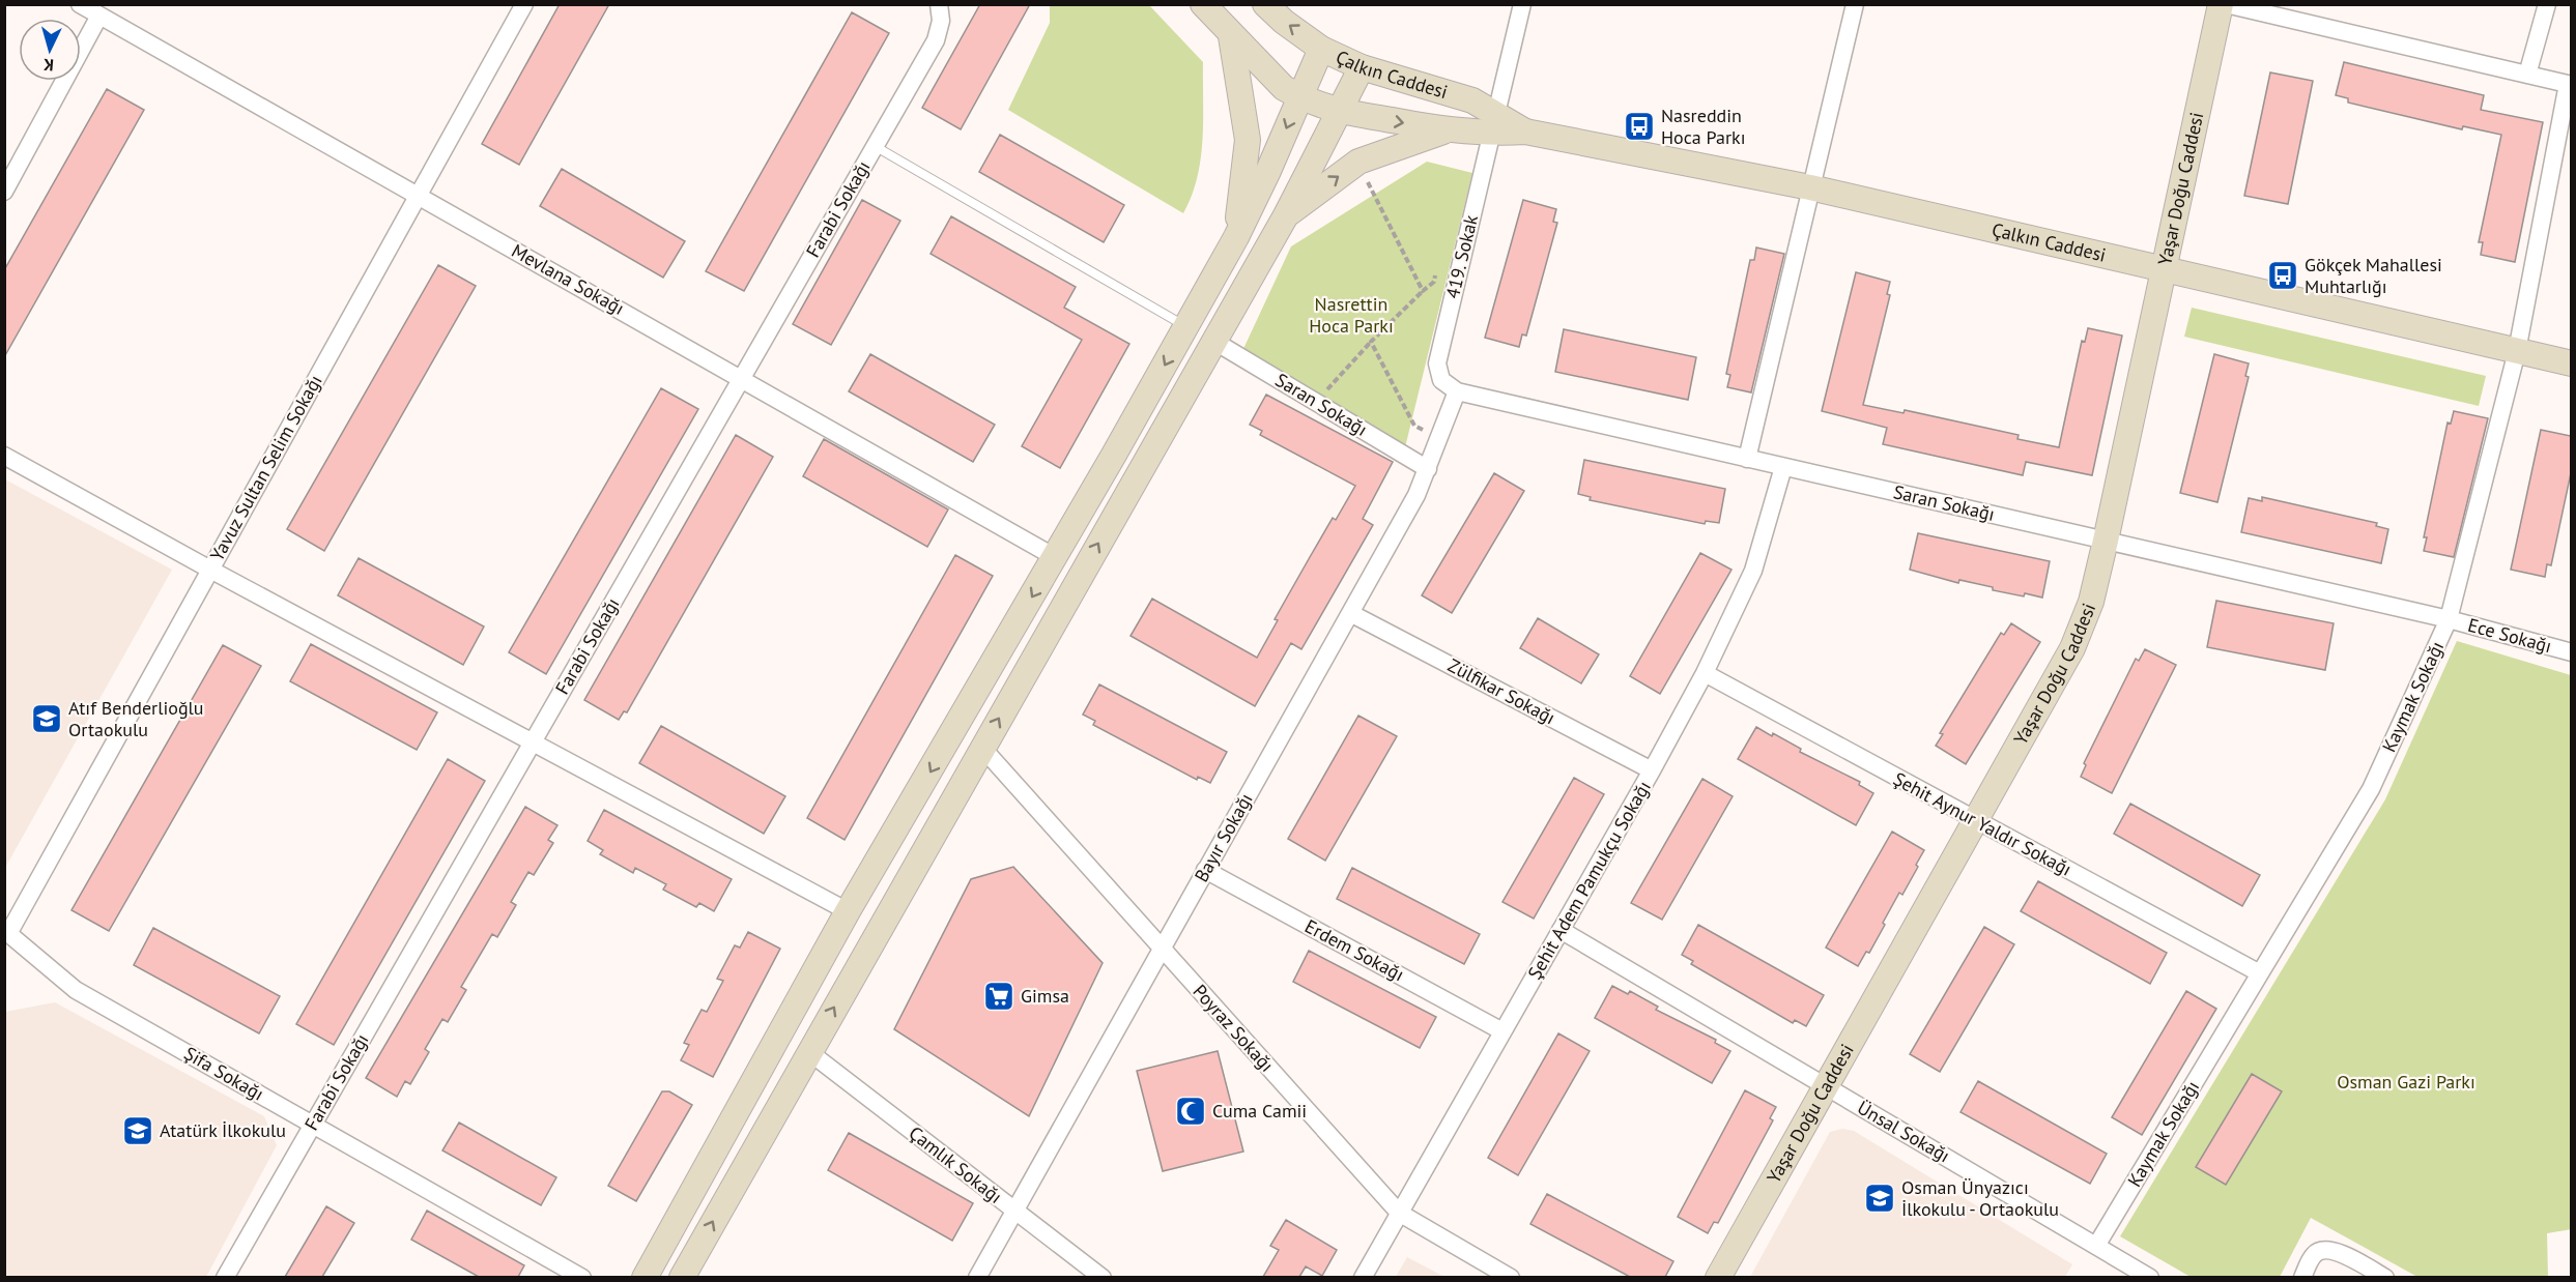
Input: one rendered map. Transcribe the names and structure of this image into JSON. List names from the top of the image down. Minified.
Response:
{"streets":{"main road":["Çalkın Caddesi","Yaşar Doğu Caddesi"],"street":["Farabi Sokağı","419. Sokak","Mevlana Sokağı","Saran Sokağı","Yavuz Sultan Selim Sokağı","Ece Sokağı","Zülfikar Sokağı","Kaymak Sokağı","Şehit Aynur Yaldır Sokağı","Bayır Sokağı","Şehit Adem Pamukçu Sokağı","Erdem Sokağı","Poyraz Sokağı","Şifa Sokağı","Ünsal Sokağı","Çamlık Sokağı"]},"crossings":[["Çalkın Caddesi","Yaşar Doğu Caddesi"],["Çalkın Caddesi","419. Sokak"],["Çalkın Caddesi","Kaymak Sokağı"],["Yaşar Doğu Caddesi","Saran Sokağı"],["Yaşar Doğu Caddesi","Şehit Aynur Yaldır Sokağı"],["Yaşar Doğu Caddesi","Ünsal Sokağı"],["Farabi Sokağı","Mevlana Sokağı"],["Farabi Sokağı","Şifa Sokağı"],["419. Sokak","Saran Sokağı"],["Mevlana Sokağı","Yavuz Sultan Selim Sokağı"],["Saran Sokağı","Ece Sokağı"],["Saran Sokağı","Kaymak Sokağı"],["Saran Sokağı","Bayır Sokağı"],["Saran Sokağı","Şehit Adem Pamukçu Sokağı"],["Yavuz Sultan Selim Sokağı","Şifa Sokağı"],["Ece Sokağı","Kaymak Sokağı"],["Zülfikar Sokağı","Bayır Sokağı"],["Zülfikar Sokağı","Şehit Adem Pamukçu Sokağı"],["Kaymak Sokağı","Şehit Aynur Yaldır Sokağı"],["Kaymak Sokağı","Ünsal Sokağı"],["Şehit Aynur Yaldır Sokağı","Şehit Adem Pamukçu Sokağı"],["Bayır Sokağı","Erdem Sokağı"],["Bayır Sokağı","Poyraz Sokağı"],["Bayır Sokağı","Çamlık Sokağı"],["Şehit Adem Pamukçu Sokağı","Erdem Sokağı"],["Şehit Adem Pamukçu Sokağı","Poyraz Sokağı"],["Şehit Adem Pamukçu Sokağı","Ünsal Sokağı"]],"parks":["Nasrettin Hoca Parkı","Osman Gazi Parkı"],"places":{"bus stop":["Nasreddin Hoca Parkı","Gökçek Mahallesi Muhtarlığı"],"school or university":["Atıf Benderlioğlu Ortaokulu","Atatürk İlkokulu","Osman Ünyazıcı İlkokulu - Ortaokulu"],"supermarket":["Gimsa"],"mosque":["Cuma Camii"]},"north":"bottom"}
